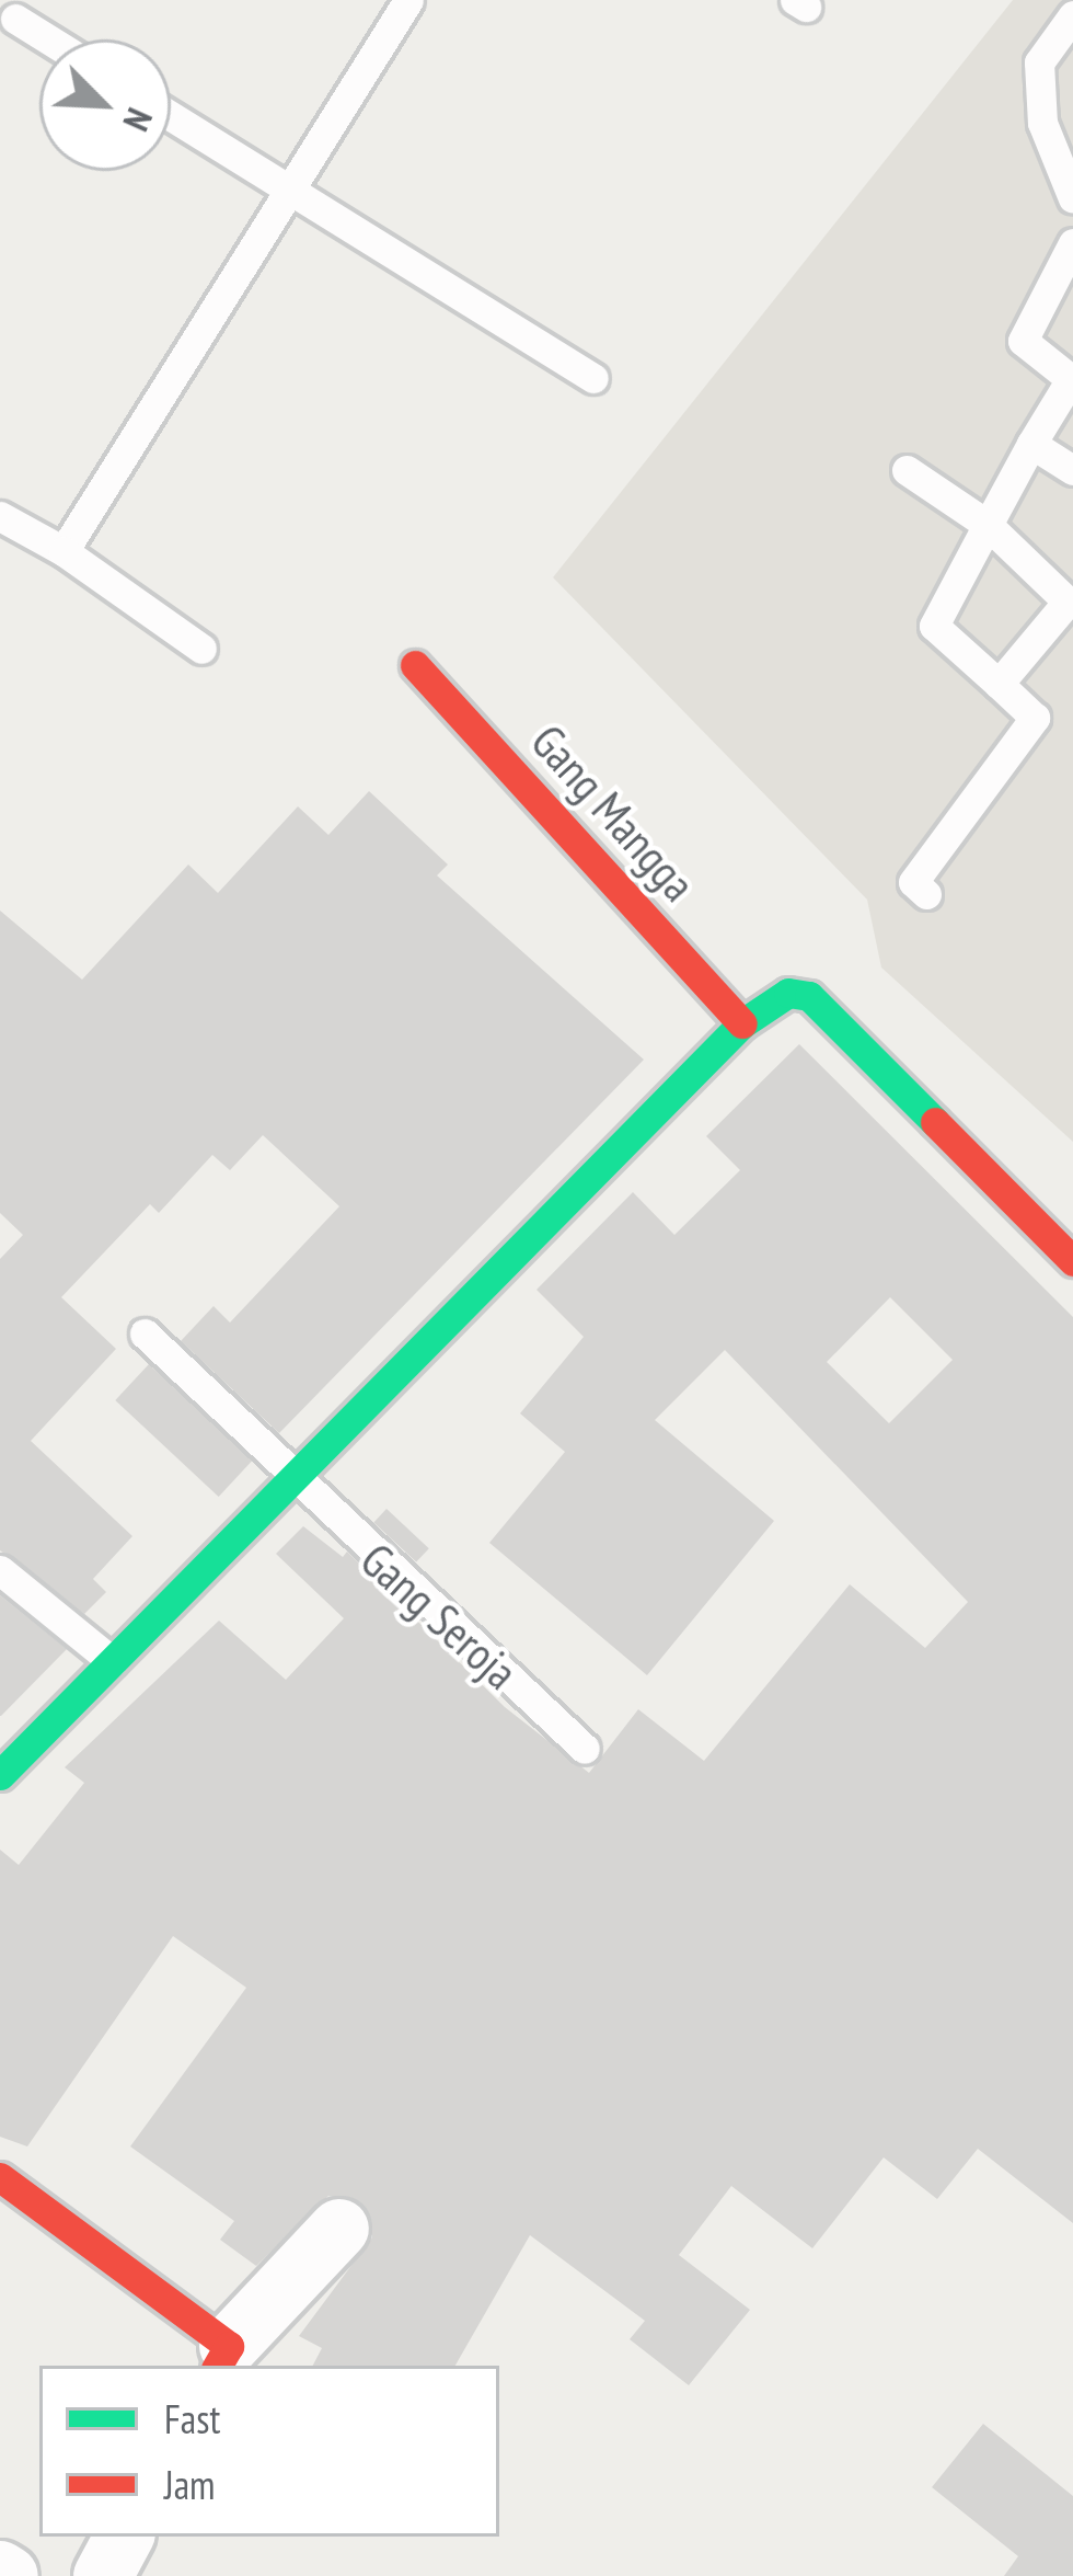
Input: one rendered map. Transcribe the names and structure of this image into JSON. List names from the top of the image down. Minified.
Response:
{"streets":{"street":["Gang Mangga"],"lane":["Gang Seroja"]},"legend":["Fast","Jam"],"north":"bottom right"}
